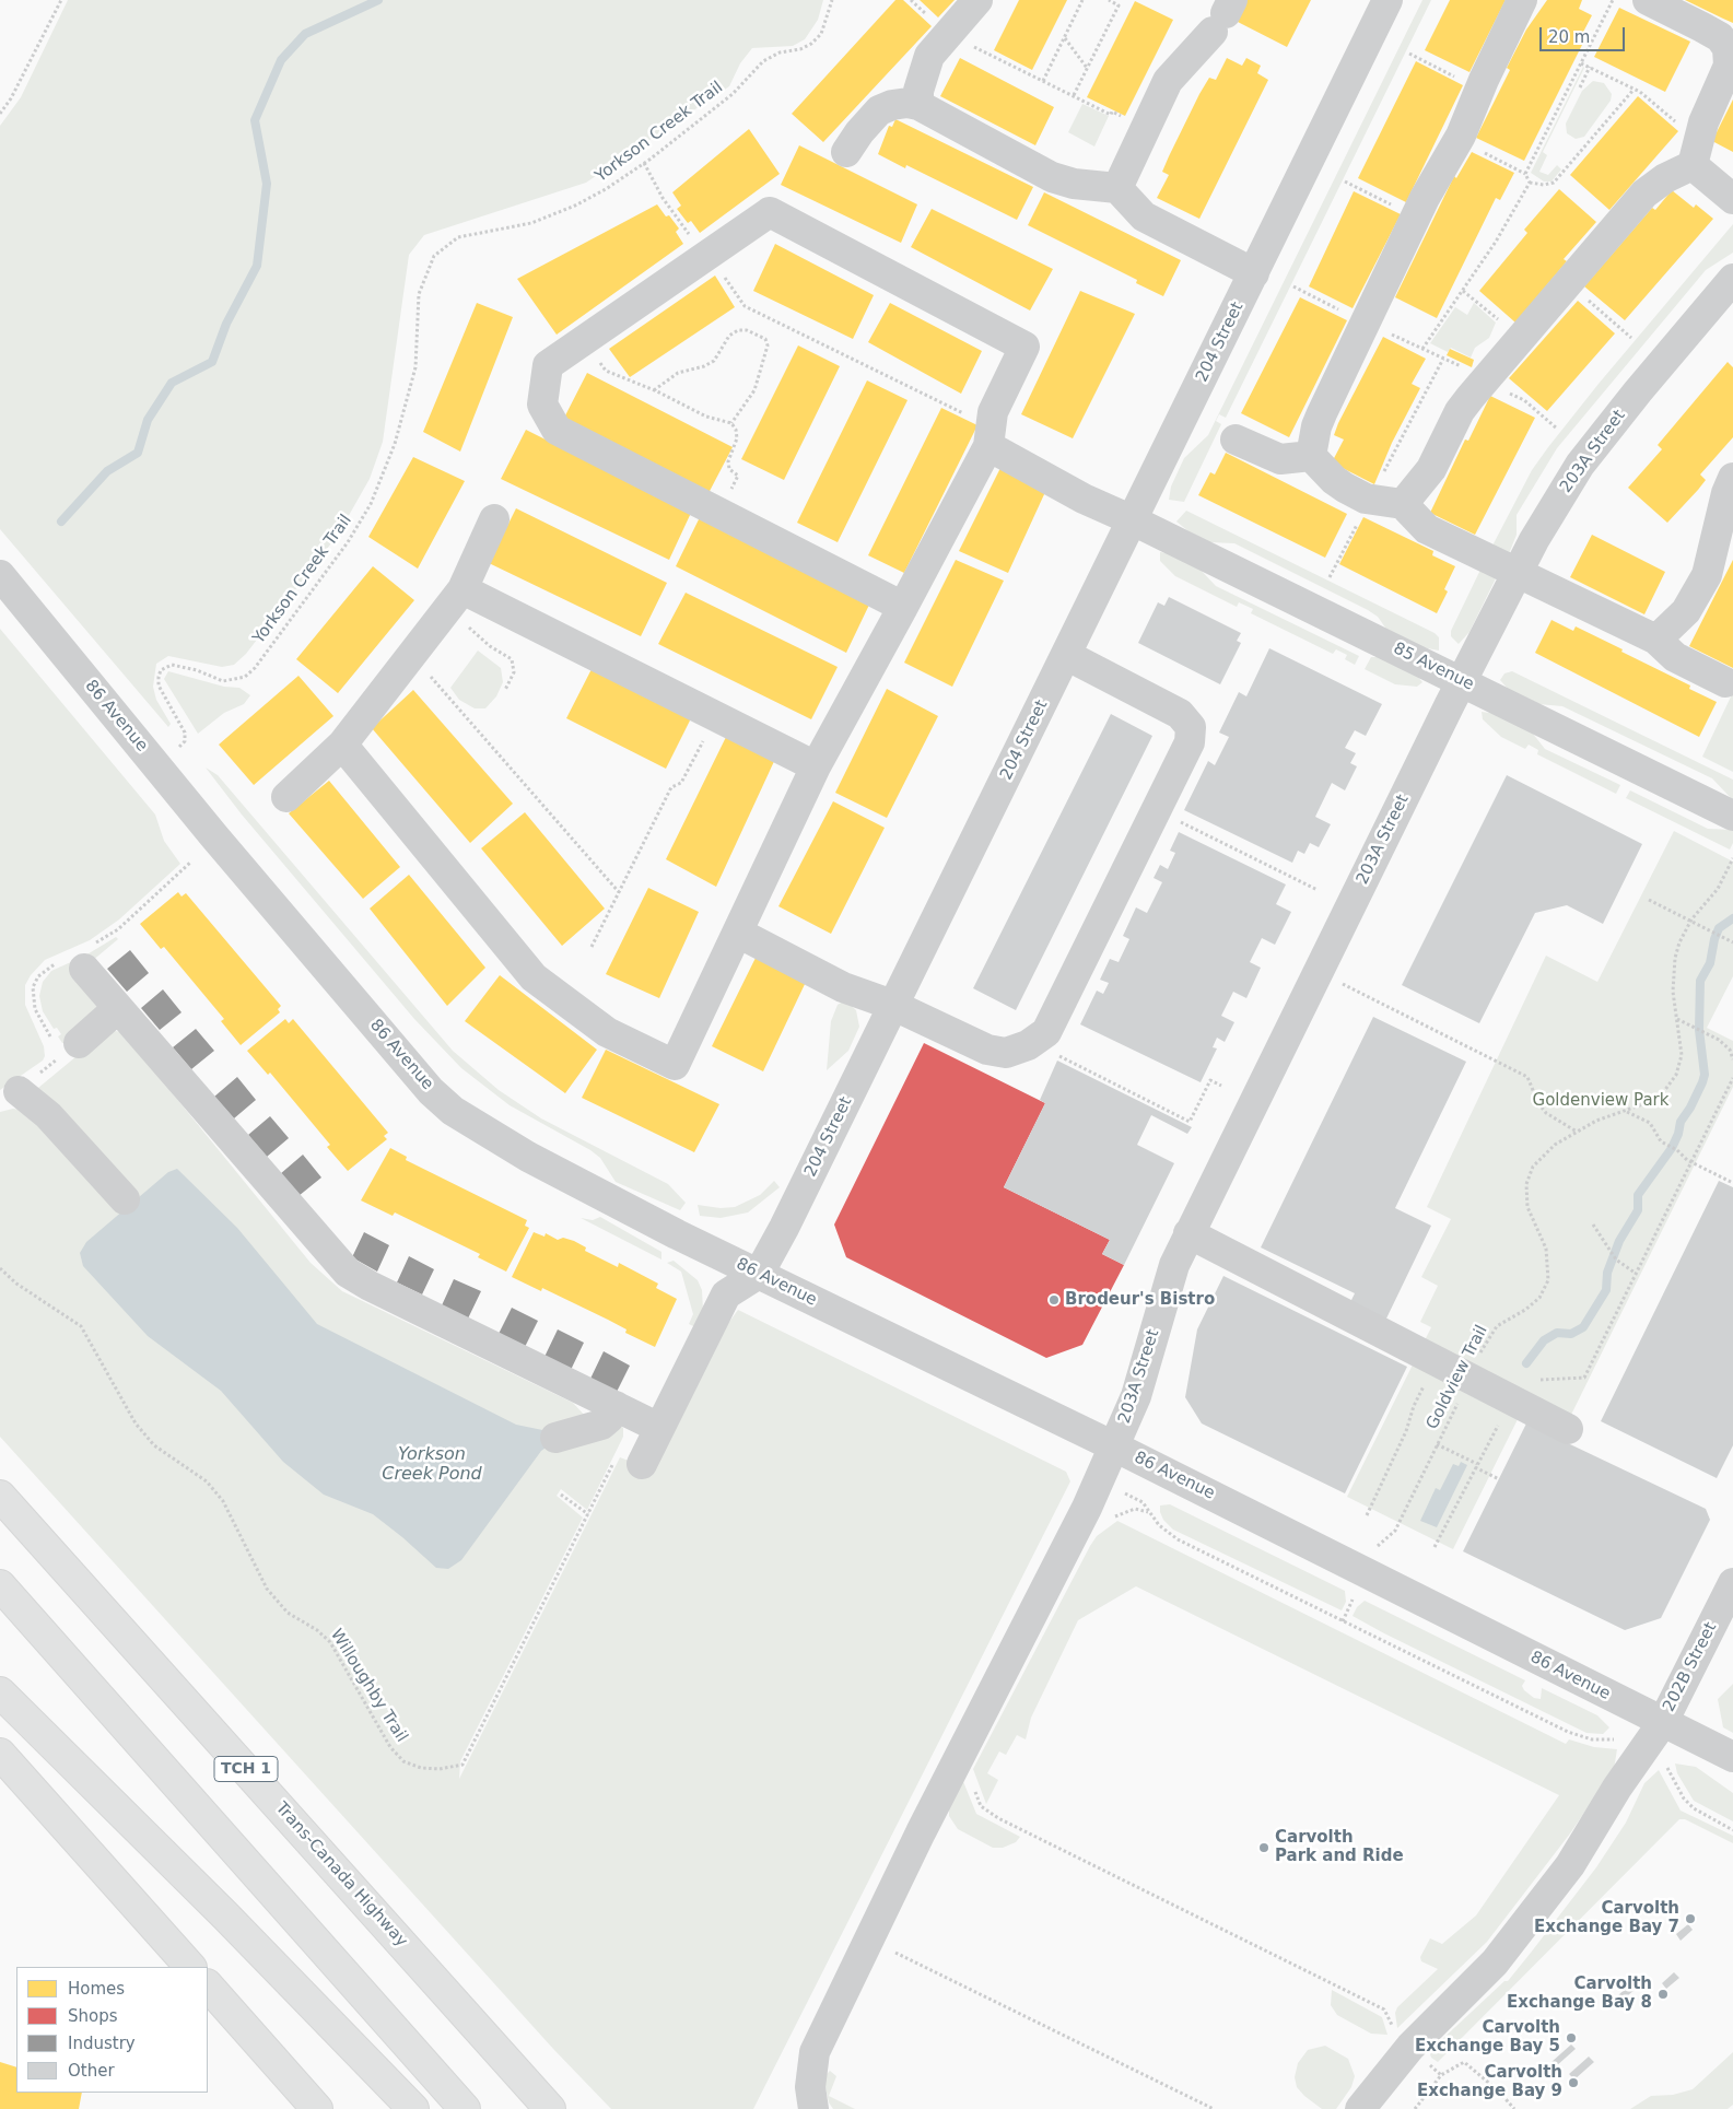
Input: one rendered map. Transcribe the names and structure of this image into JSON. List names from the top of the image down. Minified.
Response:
{"streets":{"highway":["TCH 1","Trans-Canada Highway"],"street":["204 Street","203A Street","85 Avenue","86 Avenue","202B Street"],"path":["Yorkson Creek Trail","Goldview Trail","Willoughby Trail"]},"crossings":[["Yorkson Creek Trail","86 Avenue"],["204 Street","85 Avenue"],["204 Street","86 Avenue"],["203A Street","85 Avenue"],["203A Street","86 Avenue"],["86 Avenue","202B Street"]],"water":["Yorkson Creek Pond"],"parks":["Goldenview Park"],"places":["Brodeur's Bistro","Carvolth Park and Ride","Carvolth Exchange Bay 7","Carvolth Exchange Bay 8","Carvolth Exchange Bay 5","Carvolth Exchange Bay 9"],"legend":["Homes","Shops","Industry","Other"],"scale_bar":"20 m"}
